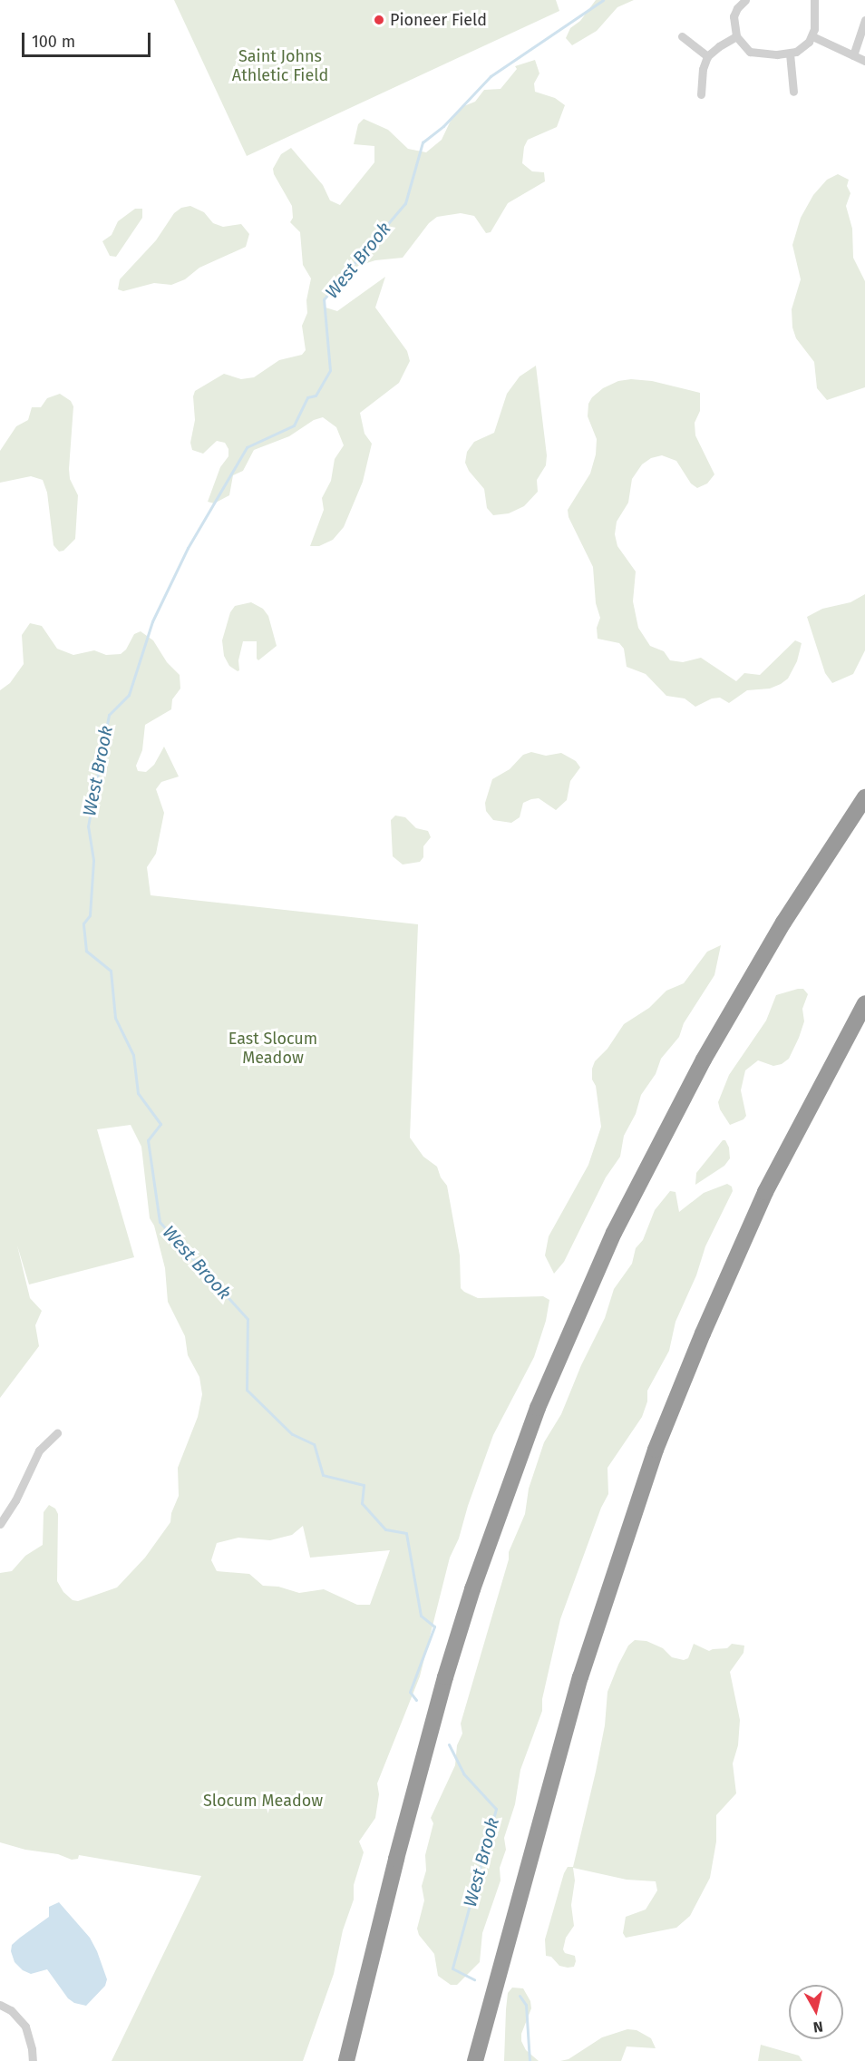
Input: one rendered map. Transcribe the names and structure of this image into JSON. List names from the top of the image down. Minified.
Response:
{"water":["West Brook"],"parks":["Saint Johns Athletic Field","East Slocum Meadow","Slocum Meadow"],"places":["Pioneer Field"],"scale_bar":"100 m","north":"bottom"}
